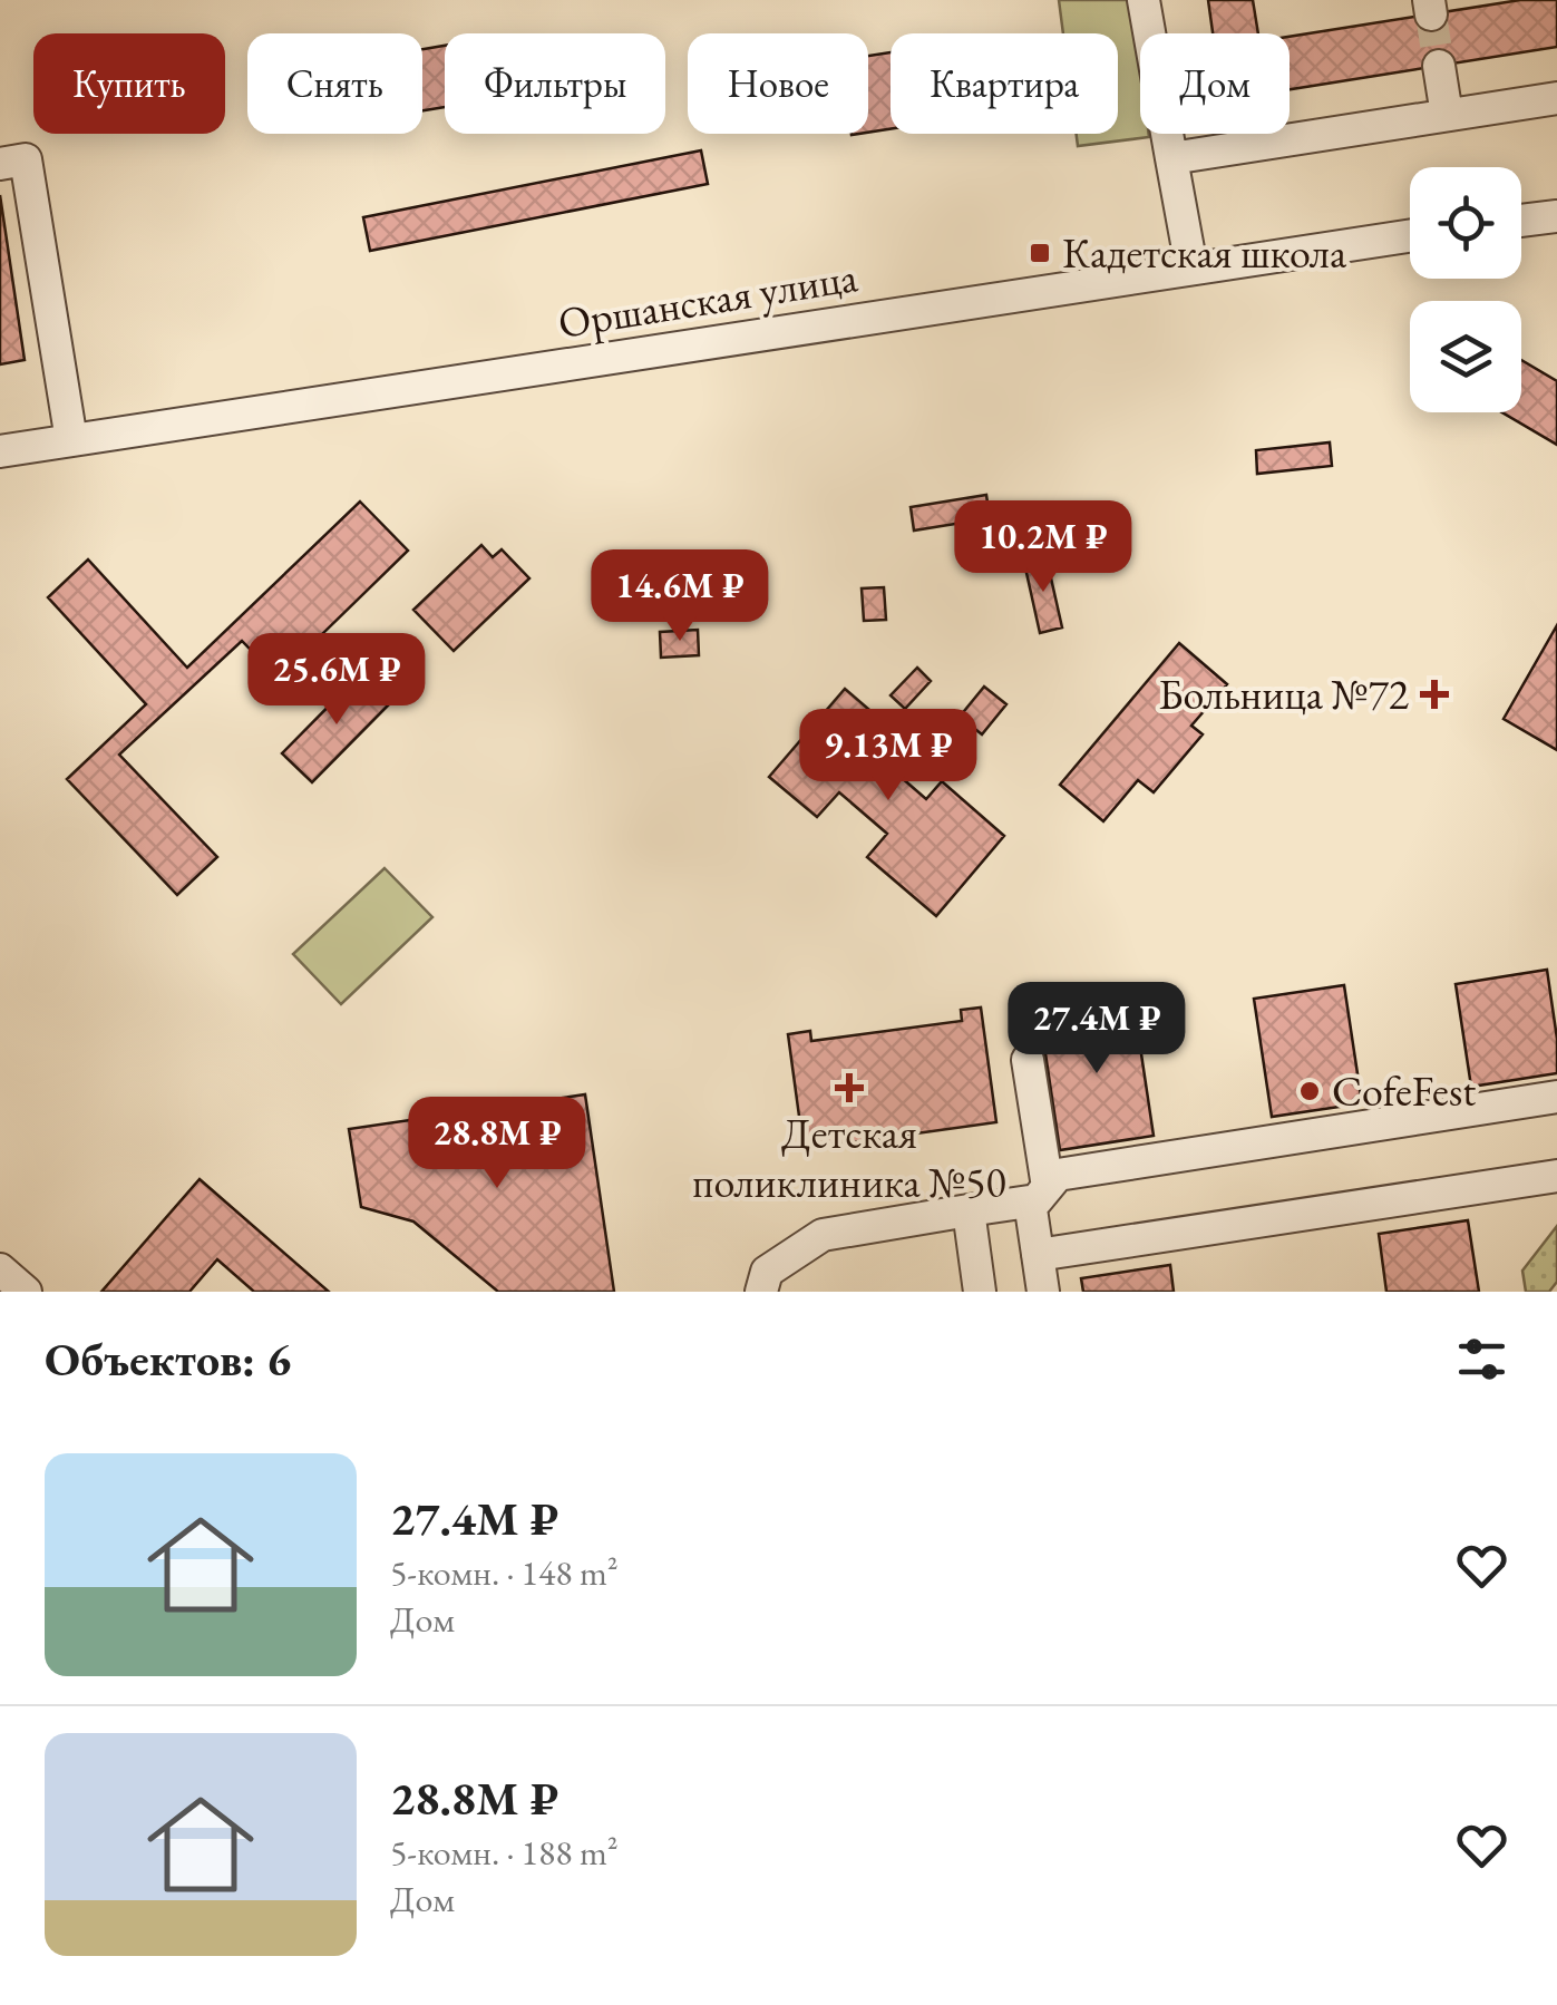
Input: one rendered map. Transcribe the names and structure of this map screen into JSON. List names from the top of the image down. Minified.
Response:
{"streets":{"street":["Оршанская улица"]},"places":{"transit":["Кадетская школа"],"health":["Больница №72","Детская поликлиника №50"],"other":["CofeFest"]},"page":{"chip":["Купить","Снять","Фильтры","Новое","Квартира","Дом"],"price":["10.2M ₽","14.6M ₽","25.6M ₽","9.13M ₽","27.4M ₽","28.8M ₽"],"heading":"Объектов: 6","list":[{"name":"27.4M ₽","note":"5-комн. · 148 m² · Дом"},{"name":"28.8M ₽","note":"5-комн. · 188 m² · Дом"}]}}
